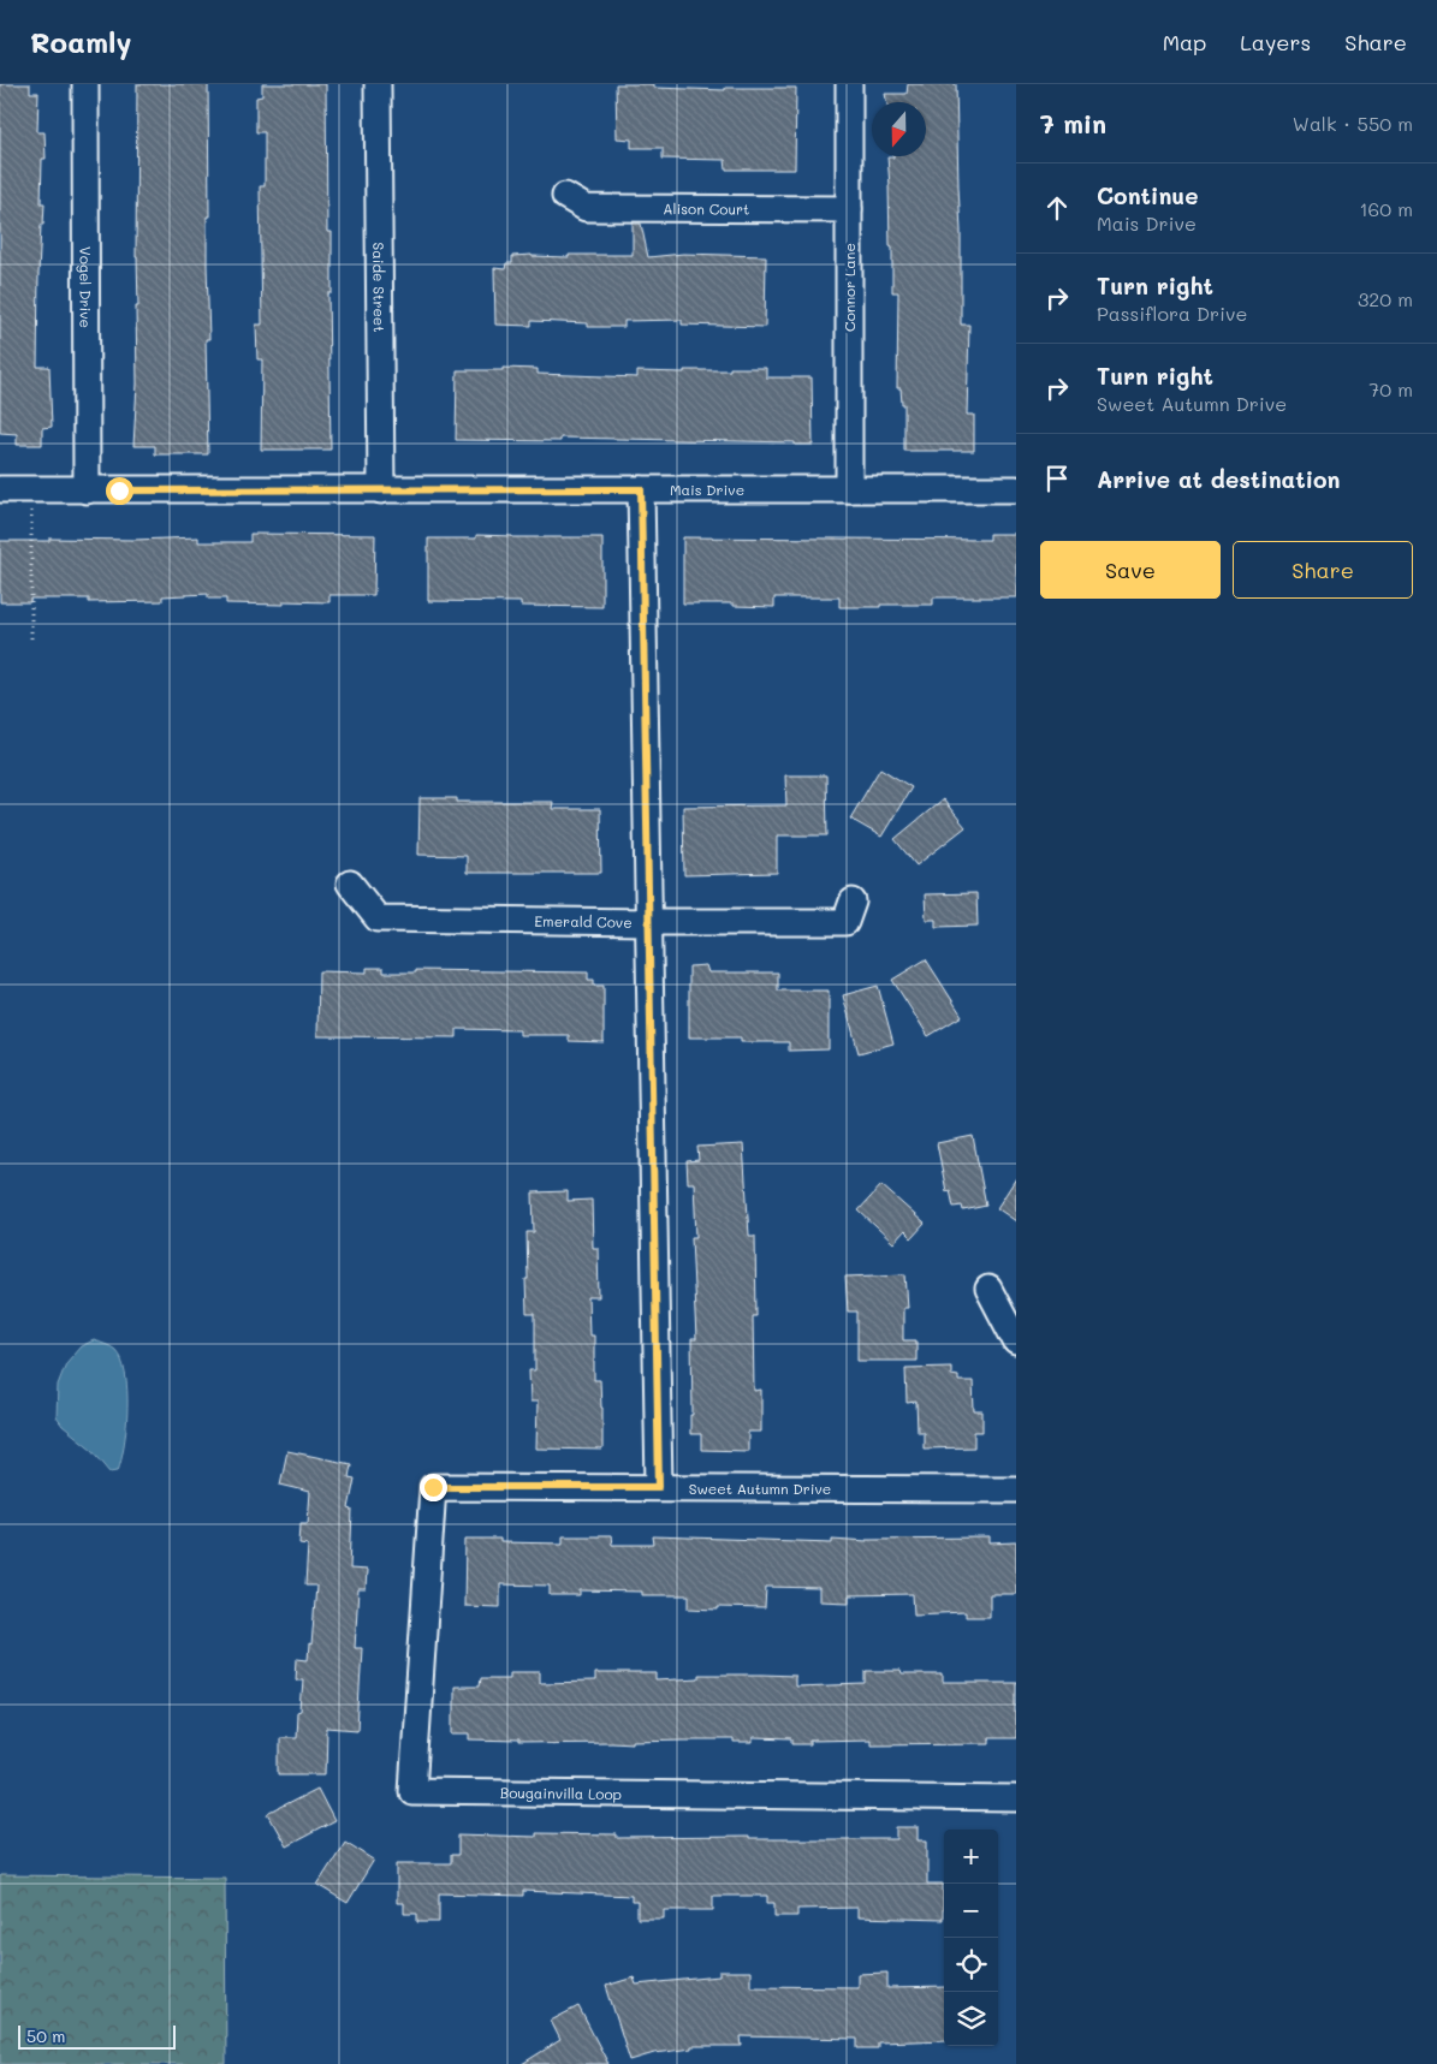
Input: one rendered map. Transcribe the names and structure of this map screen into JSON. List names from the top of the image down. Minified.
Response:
{"streets":{"street":["Alison Court","Vogel Drive","Saide Street","Connor Lane","Mais Drive","Emerald Cove","Sweet Autumn Drive","Bougainvilla Loop"]},"crossings":[["Alison Court","Connor Lane"],["Vogel Drive","Mais Drive"],["Saide Street","Mais Drive"],["Connor Lane","Mais Drive"],["Sweet Autumn Drive","Bougainvilla Loop"]],"scale_bar":"50 m","north":"bottom","page":{"header":"Roamly","nav":["Map","Layers","Share"],"heading":["7 min","Walk · 550 m"],"list":[["Continue","Mais Drive","160 m"],["Turn right","Passiflora Drive","320 m"],["Turn right","Sweet Autumn Drive","70 m"],"Arrive at destination"],"buttons":["Save","Share"],"map_buttons":["+","−"],"scale":"50 m"}}
